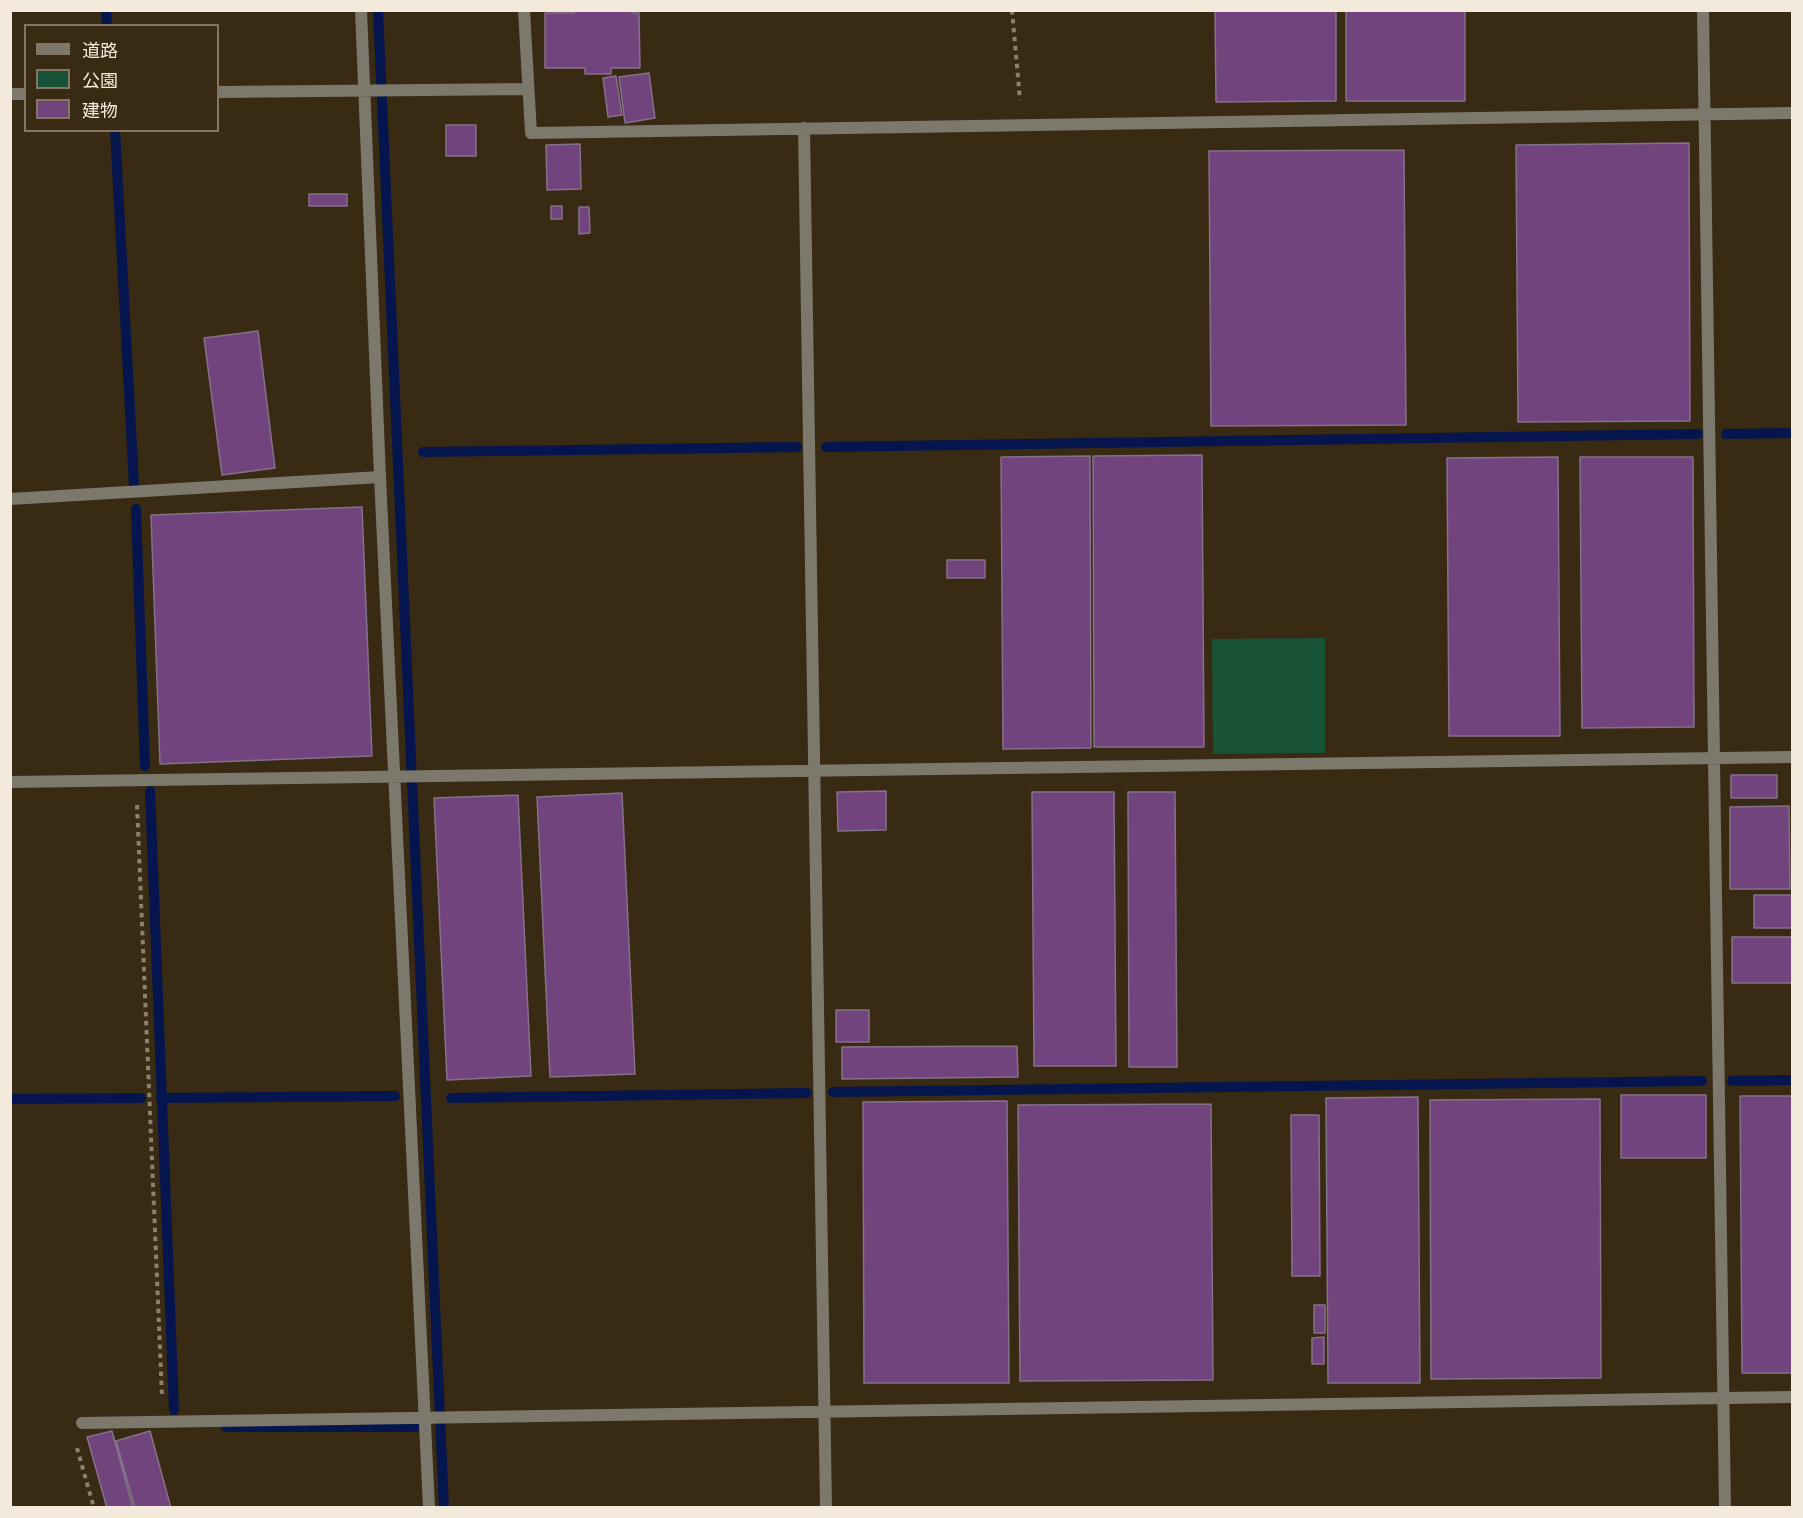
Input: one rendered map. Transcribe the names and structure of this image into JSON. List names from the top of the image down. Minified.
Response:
{"legend":["道路","公園","建物"]}
